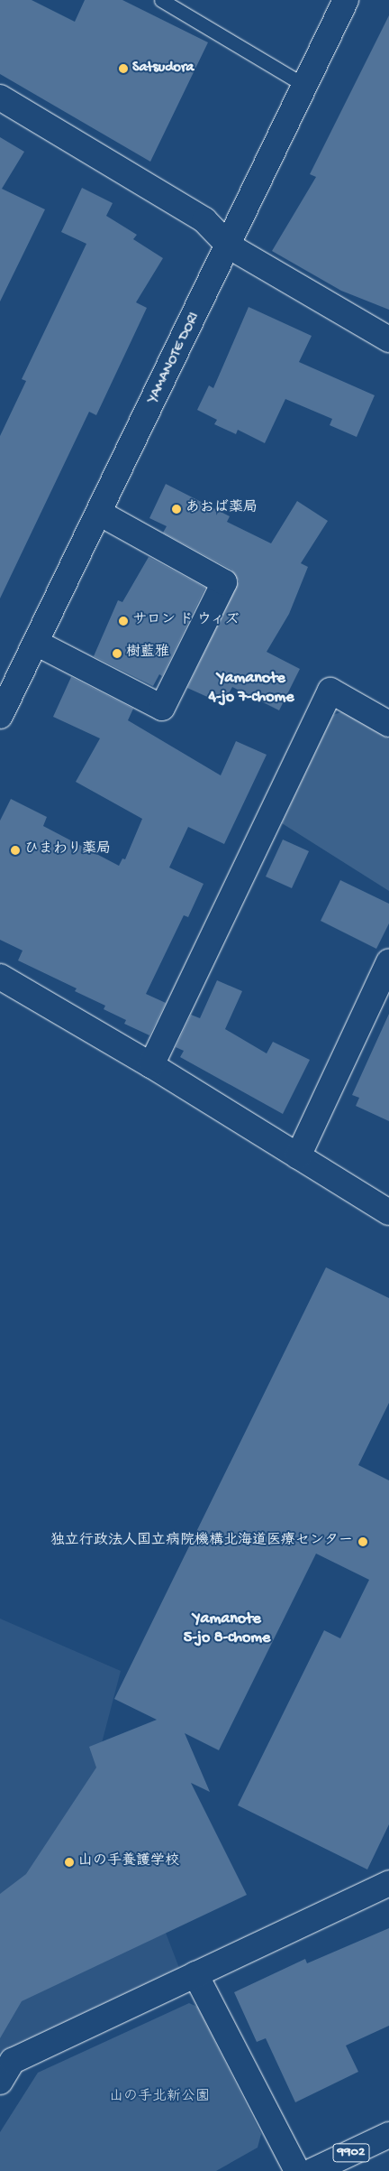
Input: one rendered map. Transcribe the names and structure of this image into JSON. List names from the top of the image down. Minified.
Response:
{"streets":{"street":["YAMANOTE DORI","9902"]},"districts":["Yamanote 4-jo 7-chome","Yamanote 5-jo 8-chome"],"parks":["山の手北新公園"],"places":["Satsudora","あおば薬局","サロン ド ウィズ","樹藍雅","ひまわり薬局","独立行政法人国立病院機構北海道医療センター","山の手養護学校"]}
